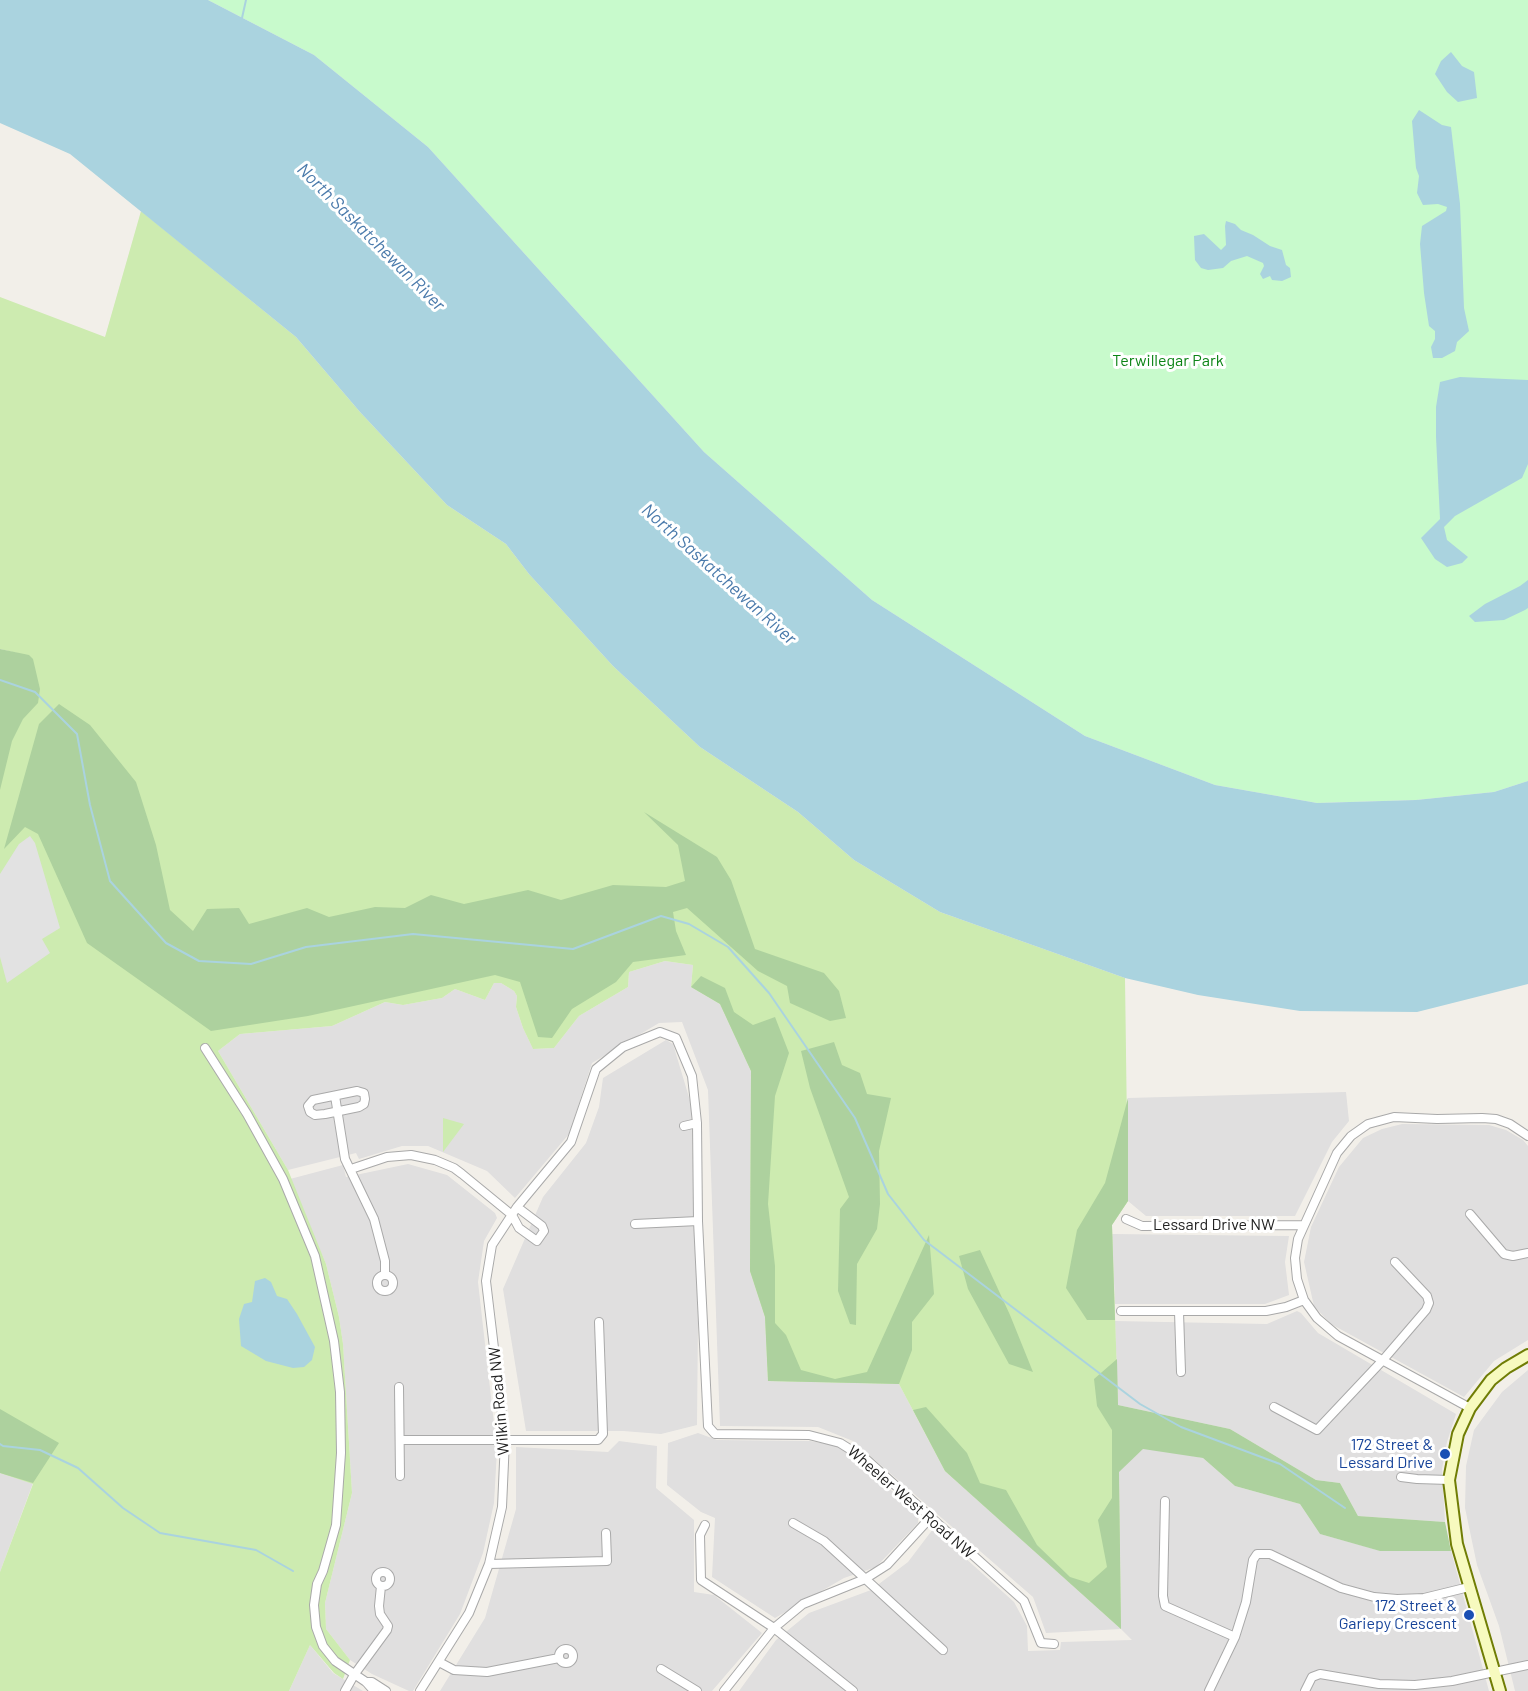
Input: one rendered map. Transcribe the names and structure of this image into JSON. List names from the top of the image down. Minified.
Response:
{"streets":{"street":["Lessard Drive NW","Wilkin Road NW","Wheeler West Road NW"]},"crossings":[["Wilkin Road NW","Wheeler West Road NW"]],"water":["North Saskatchewan River"],"parks":["Terwillegar Park"],"places":["172 Street & Lessard Drive","172 Street & Gariepy Crescent"]}
